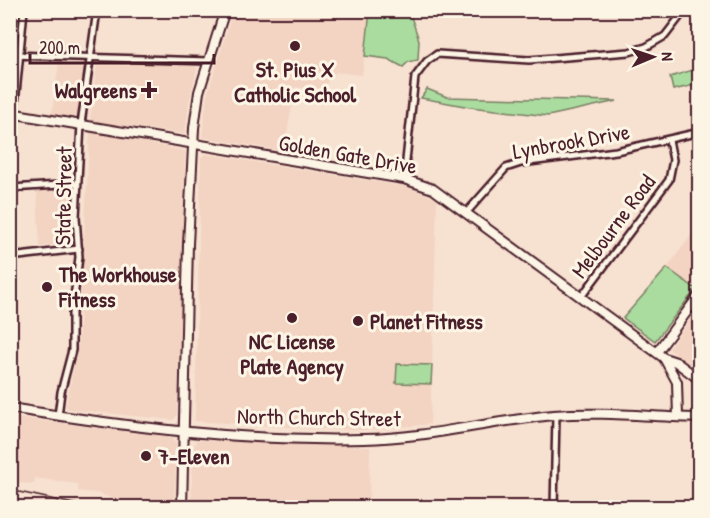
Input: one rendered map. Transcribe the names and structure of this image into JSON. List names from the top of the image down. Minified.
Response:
{"streets":{"main road":["Golden Gate Drive","North Church Street"],"street":["Lynbrook Drive","State Street","Melbourne Road"]},"crossings":[["Lynbrook Drive","Golden Gate Drive"],["Lynbrook Drive","Melbourne Road"],["Golden Gate Drive","State Street"],["Golden Gate Drive","Melbourne Road"],["Golden Gate Drive","North Church Street"],["State Street","North Church Street"]],"places":{"other":["St. Pius X Catholic School","The Workhouse Fitness","NC License Plate Agency","Planet Fitness","7-Eleven"],"health":["Walgreens"]},"scale_bar":"200 m","north":"right"}
